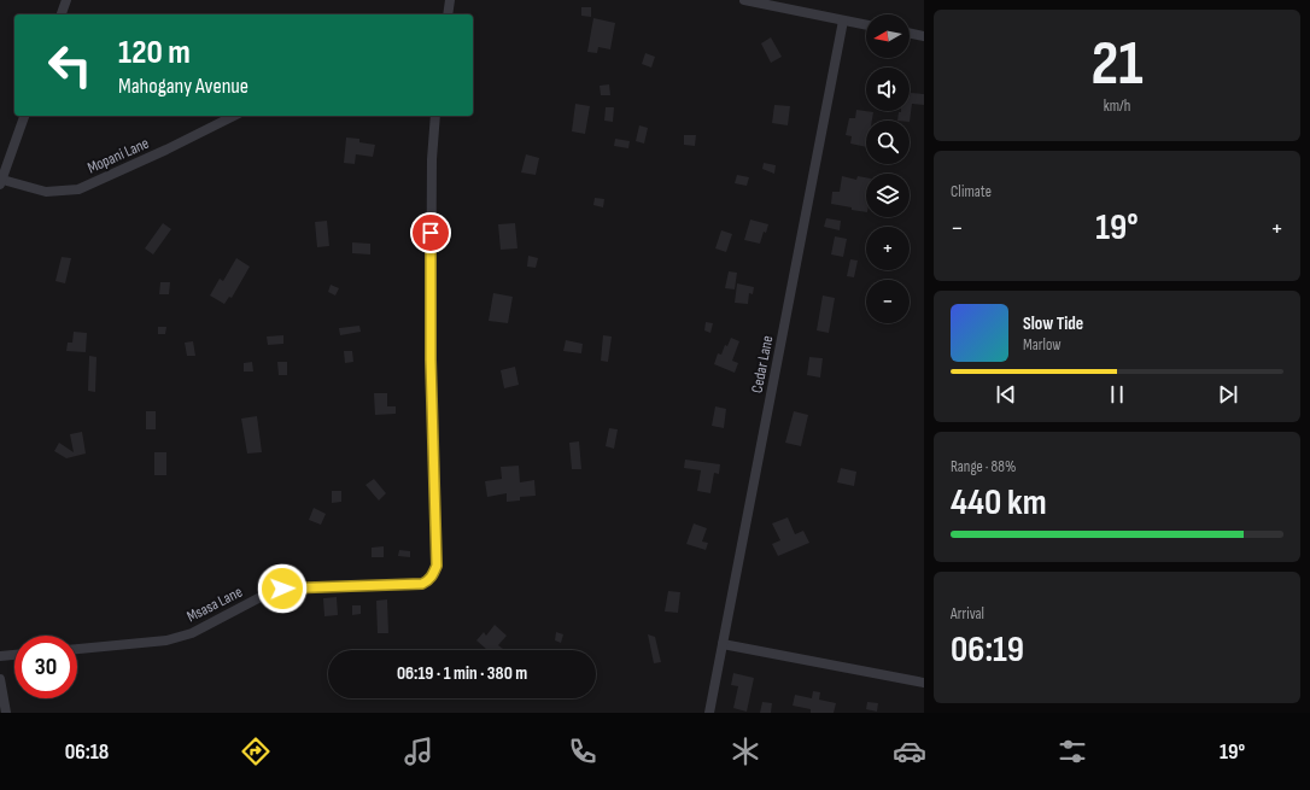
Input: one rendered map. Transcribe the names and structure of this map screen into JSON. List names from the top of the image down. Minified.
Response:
{"streets":{"street":["Mopani Lane","Cedar Lane","Msasa Lane"]},"north":"left","page":{"tile":[["21","km/h"],"Climate",["Range · 88%","440 km"],["Arrival","06:19"]],"map_buttons":["+","−"],"turn":["120 m","Mahogany Avenue"],"heat":["−","19°","+"],"song":["Slow Tide","Marlow"],"limit":"30","trip":"06:19 · 1 min · 380 m","tabs":["06:18","19°"]}}
